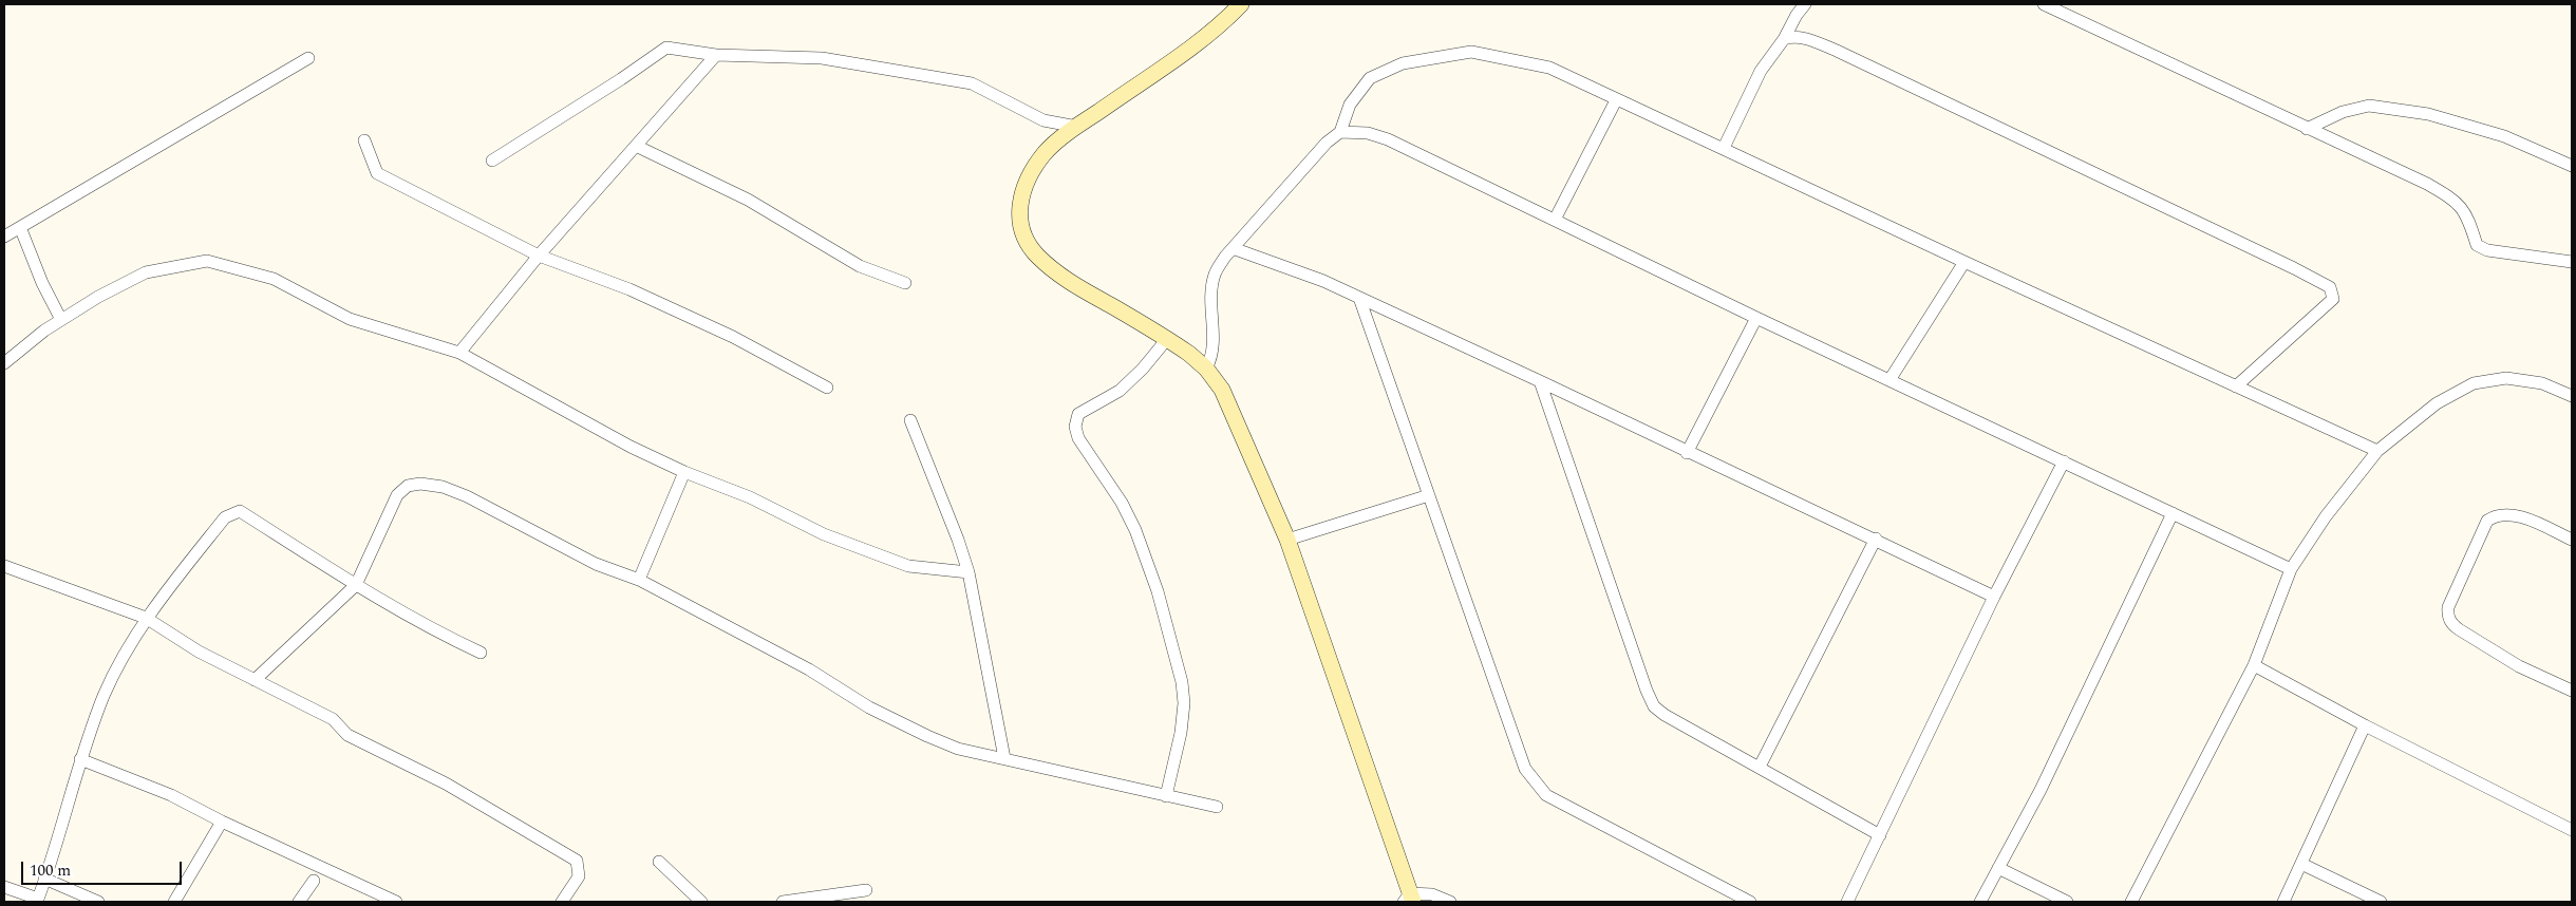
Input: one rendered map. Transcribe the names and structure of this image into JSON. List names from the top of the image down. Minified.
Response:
{"scale_bar":"100 m"}
